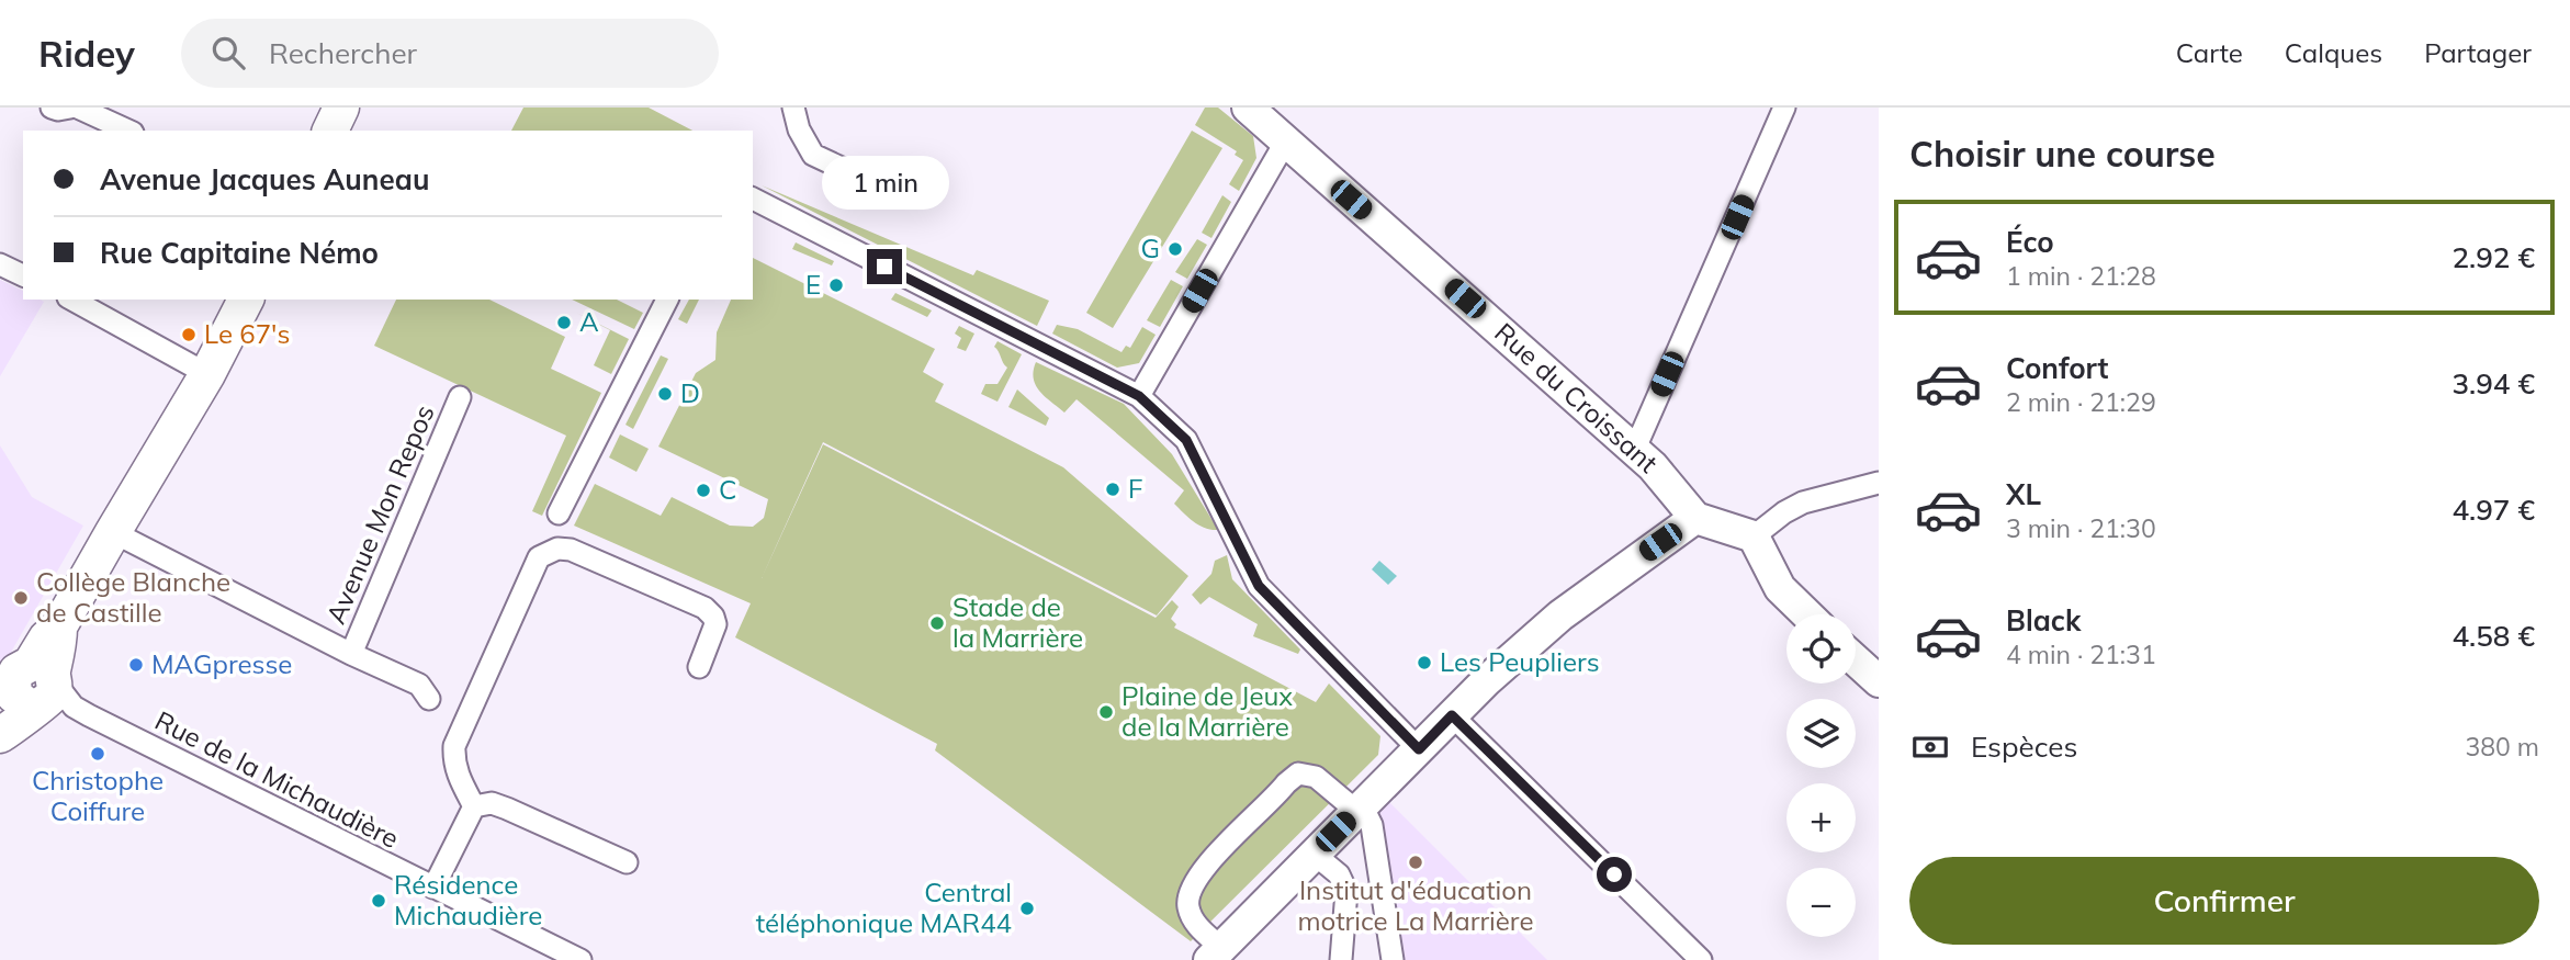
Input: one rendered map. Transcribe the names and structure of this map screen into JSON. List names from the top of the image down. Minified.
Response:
{"streets":{"street":["Rue du Croissant","Avenue Mon Repos","Rue de la Michaudière"]},"places":["G","E","A","Le 67's","D","F","C","Collège Blanche de Castille","Stade de la Marrière","Les Peupliers","MAGpresse","Plaine de Jeux de la Marrière","Christophe Coiffure","Institut d'éducation motrice La Marrière","Résidence Michaudière","Central téléphonique MAR44"],"page":{"header":"Ridey","search":"Rechercher","nav":["Carte","Calques","Partager"],"heading":"Choisir une course","banner":["Avenue Jacques Auneau","Rue Capitaine Némo"],"bubble":"1 min","list":[{"name":"Éco","note":"1 min · 21:28","value":"2.92 €"},{"name":"Confort","note":"2 min · 21:29","value":"3.94 €"},{"name":"XL","note":"3 min · 21:30","value":"4.97 €"},{"name":"Black","note":"4 min · 21:31","value":"4.58 €"}],"map_buttons":["+","−"],"pay":["Espèces","380 m"],"buttons":"Confirmer"}}
